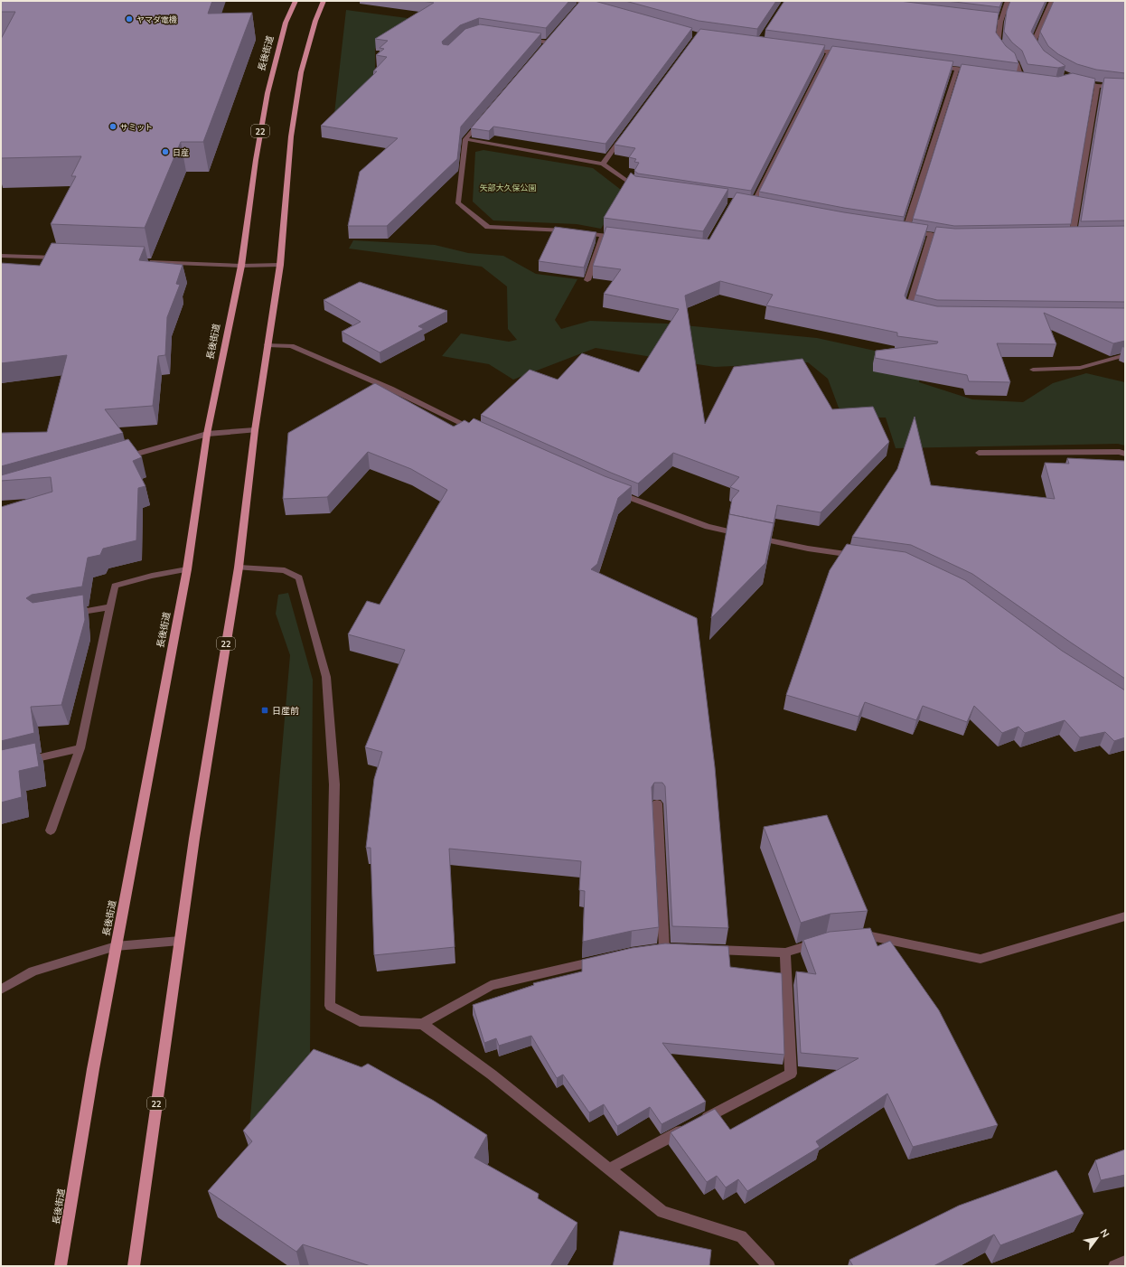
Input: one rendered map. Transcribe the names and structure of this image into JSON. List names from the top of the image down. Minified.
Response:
{"streets":{"main road":["長後街道","22"]},"parks":["矢部大久保公園"],"places":{"other":["ヤマダ電機","サミット","日産"],"transit":["日産前"]},"north":"top right"}
